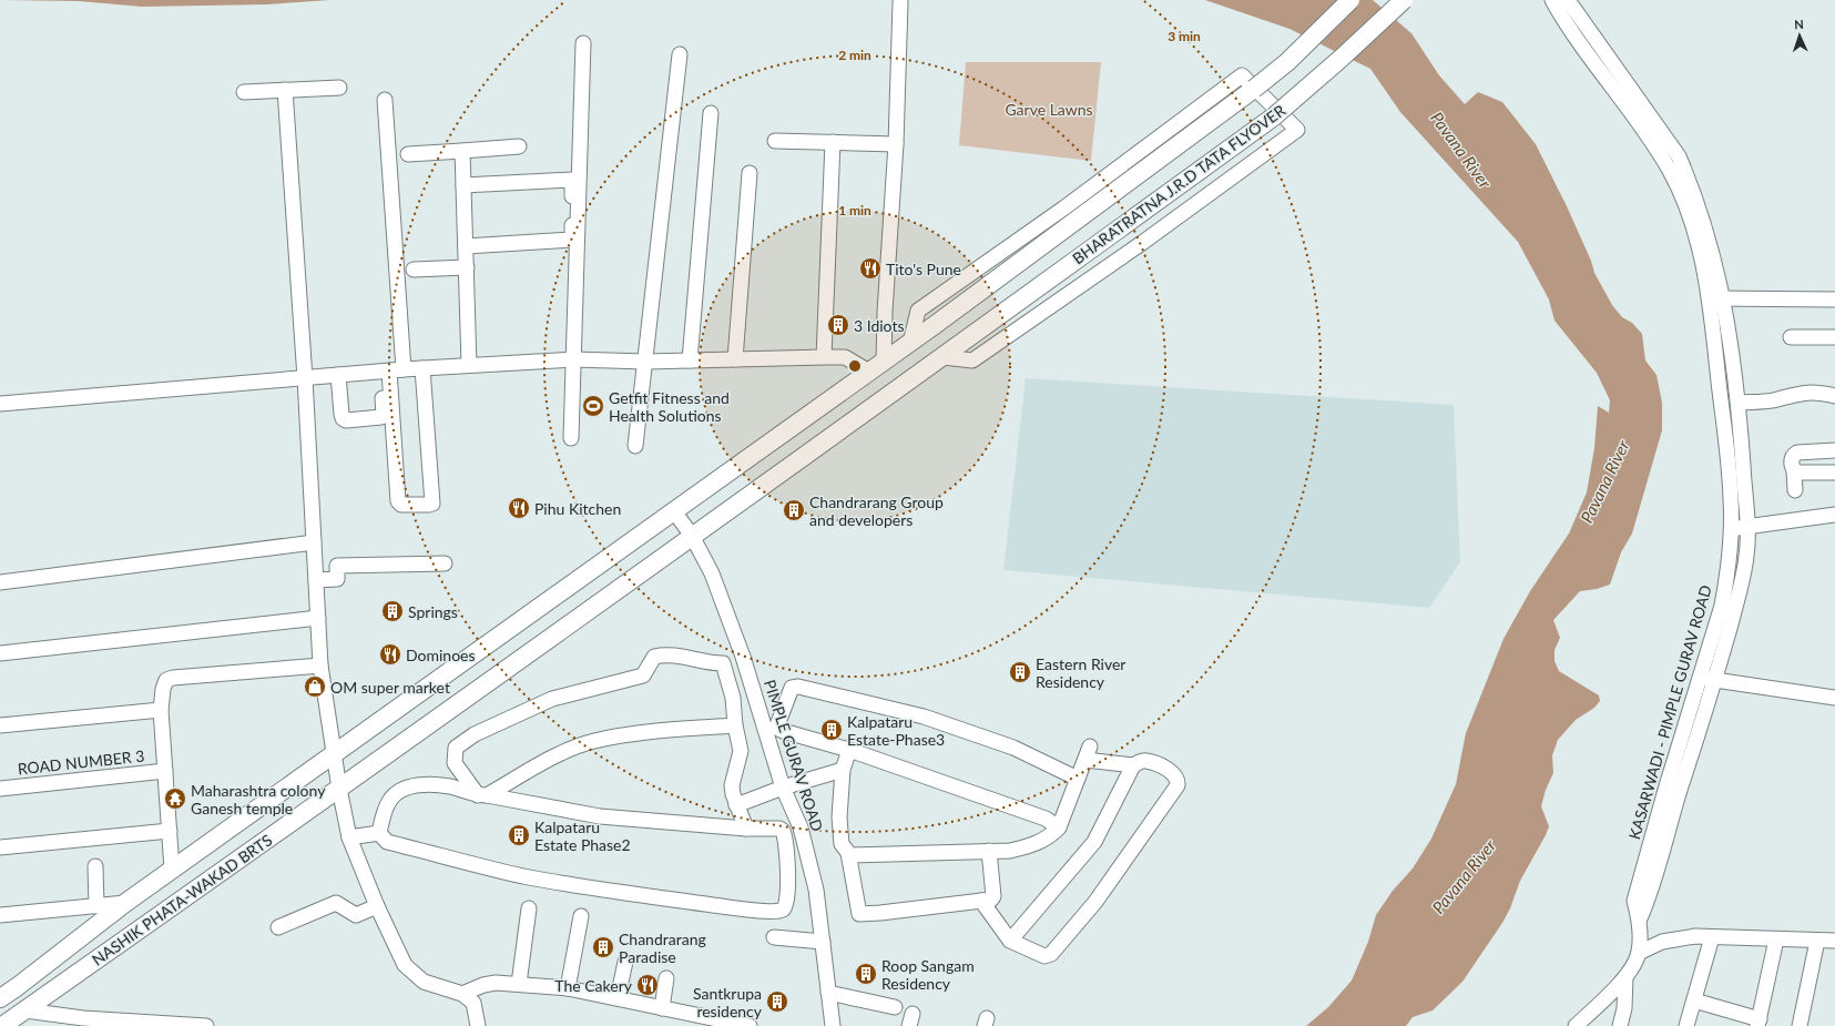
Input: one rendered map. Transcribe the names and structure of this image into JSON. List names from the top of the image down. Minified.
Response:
{"streets":{"main road":["BHARATRATNA J.R.D TATA FLYOVER","NASHIK PHATA-WAKAD BRTS"],"street":["KASARWADI - PIMPLE GURAV ROAD","PIMPLE GURAV ROAD","ROAD NUMBER 3"]},"crossings":[["BHARATRATNA J.R.D TATA FLYOVER","PIMPLE GURAV ROAD"],["BHARATRATNA J.R.D TATA FLYOVER","NASHIK PHATA-WAKAD BRTS"],["PIMPLE GURAV ROAD","NASHIK PHATA-WAKAD BRTS"]],"water":["Pavana River"],"parks":["Garve Lawns"],"places":{"restaurant":["Tito's Pune","Pihu Kitchen","Dominoes","The Cakery"],"building":["3 Idiots","Chandrarang Group and developers","Springs","Eastern River Residency","Kalpataru Estate-Phase3","Kalpataru Estate Phase2","Chandrarang Paradise","Roop Sangam Residency","Santkrupa residency"],"sports":["Getfit Fitness and Health Solutions"],"shop":["OM super market"],"temple":["Maharashtra colony Ganesh temple"]},"north":"top","rings":["3 min","2 min","1 min"]}
